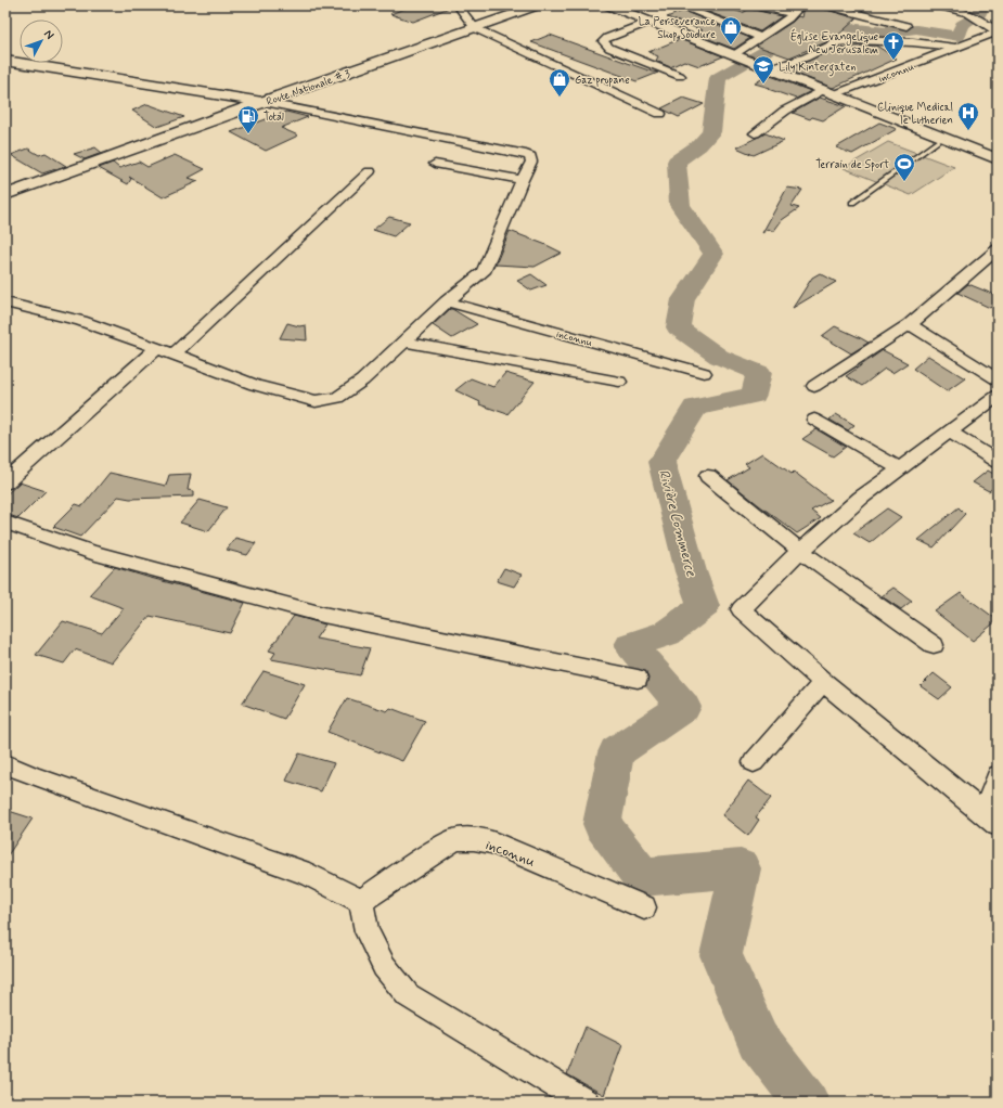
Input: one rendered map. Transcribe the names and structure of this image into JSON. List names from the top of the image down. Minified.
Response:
{"streets":{"main road":["Route Nationale # 3"],"street":["inconnu"]},"water":["Rivière Commerce"],"places":{"shop":["La Perseverance Shop Soudure","Gaz propane"],"church":["Église Evangelique New Jerusalem"],"school or university":["Lily Kintergaten"],"hospital":["Clinique Medical le Lutherien"],"fuel station":["Total"],"sports":["Terrain de Sport"]},"north":"top right"}
